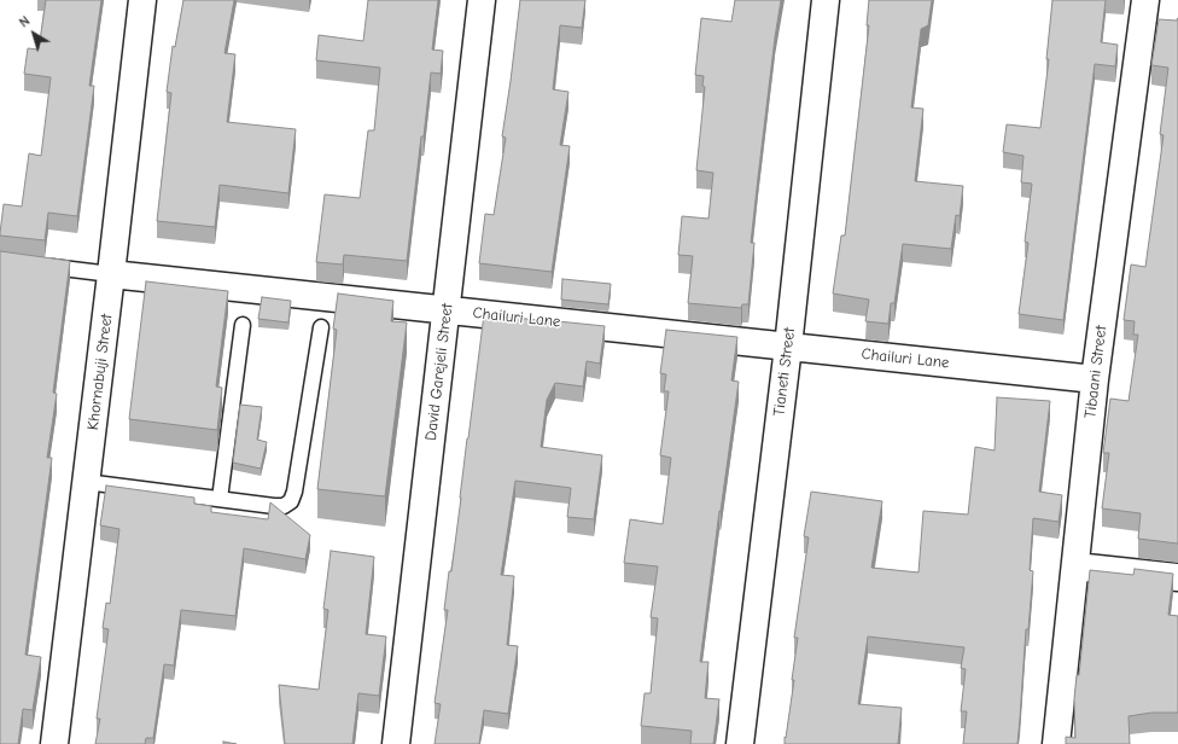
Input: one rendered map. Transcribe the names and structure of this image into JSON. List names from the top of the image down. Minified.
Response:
{"streets":{"street":["Chailuri Lane","Khornabuji Street","David Garejeli Street","Tianeti Street","Tibaani Street"]},"crossings":[["Chailuri Lane","Khornabuji Street"],["Chailuri Lane","David Garejeli Street"],["Chailuri Lane","Tianeti Street"],["Chailuri Lane","Tibaani Street"]],"north":"top left"}
